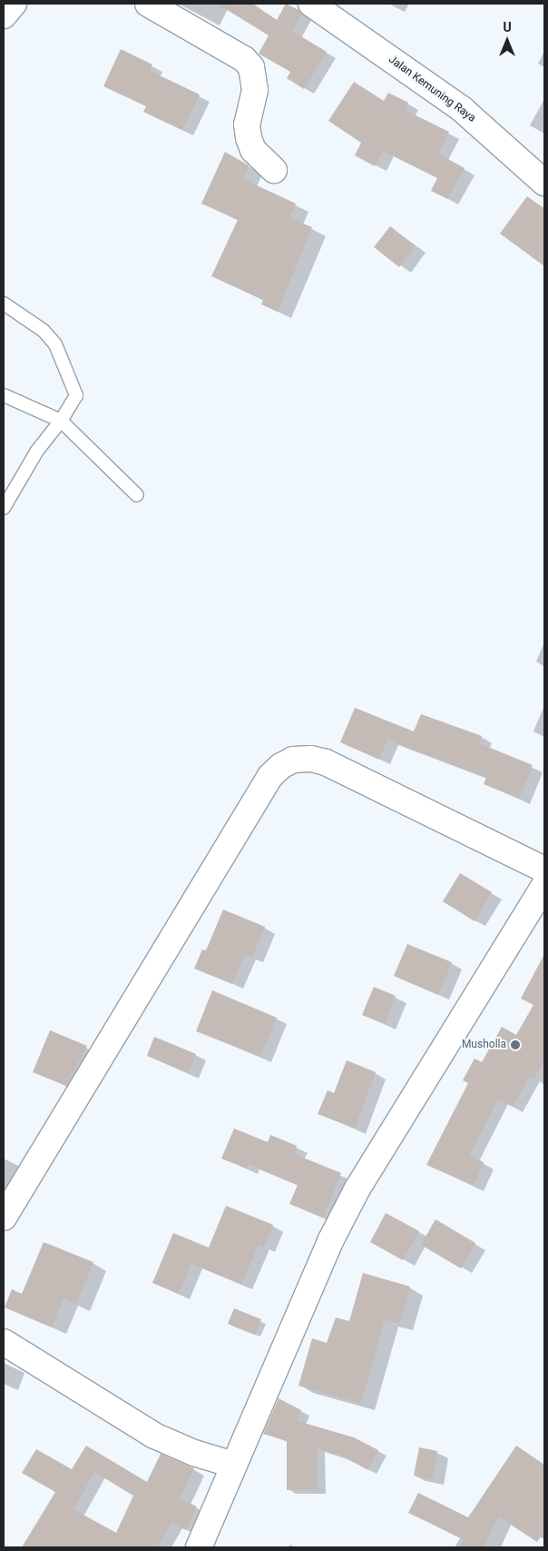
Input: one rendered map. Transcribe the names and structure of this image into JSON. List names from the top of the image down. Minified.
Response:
{"streets":{"street":["Jalan Kemuning Raya"]},"places":["Musholla"],"north":"top"}
